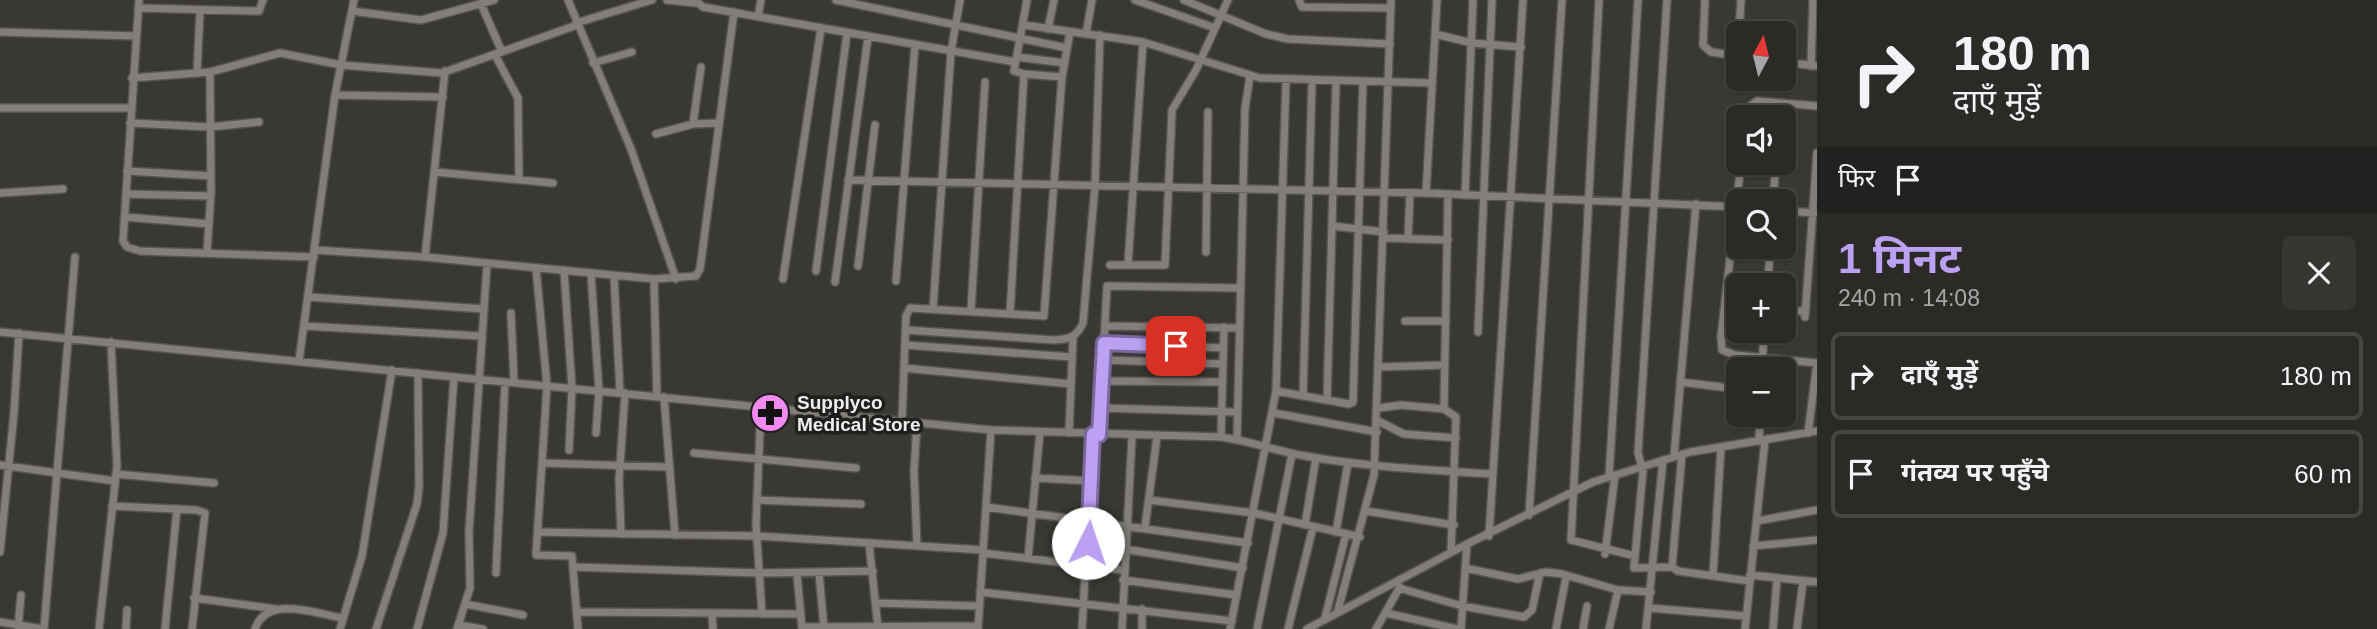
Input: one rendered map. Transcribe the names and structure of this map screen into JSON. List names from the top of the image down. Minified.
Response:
{"places":{"pharmacy":["Supplyco Medical Store"]},"north":"top","page":{"turn":["180 m","दाएँ मुड़ें"],"map_buttons":["+","−"],"then":"फिर","heading":["1 मिनट","240 m · 14:08"],"list":[{"name":"दाएँ मुड़ें","value":"180 m"},{"name":"गंतव्य पर पहुँचे","value":"60 m"}]}}
